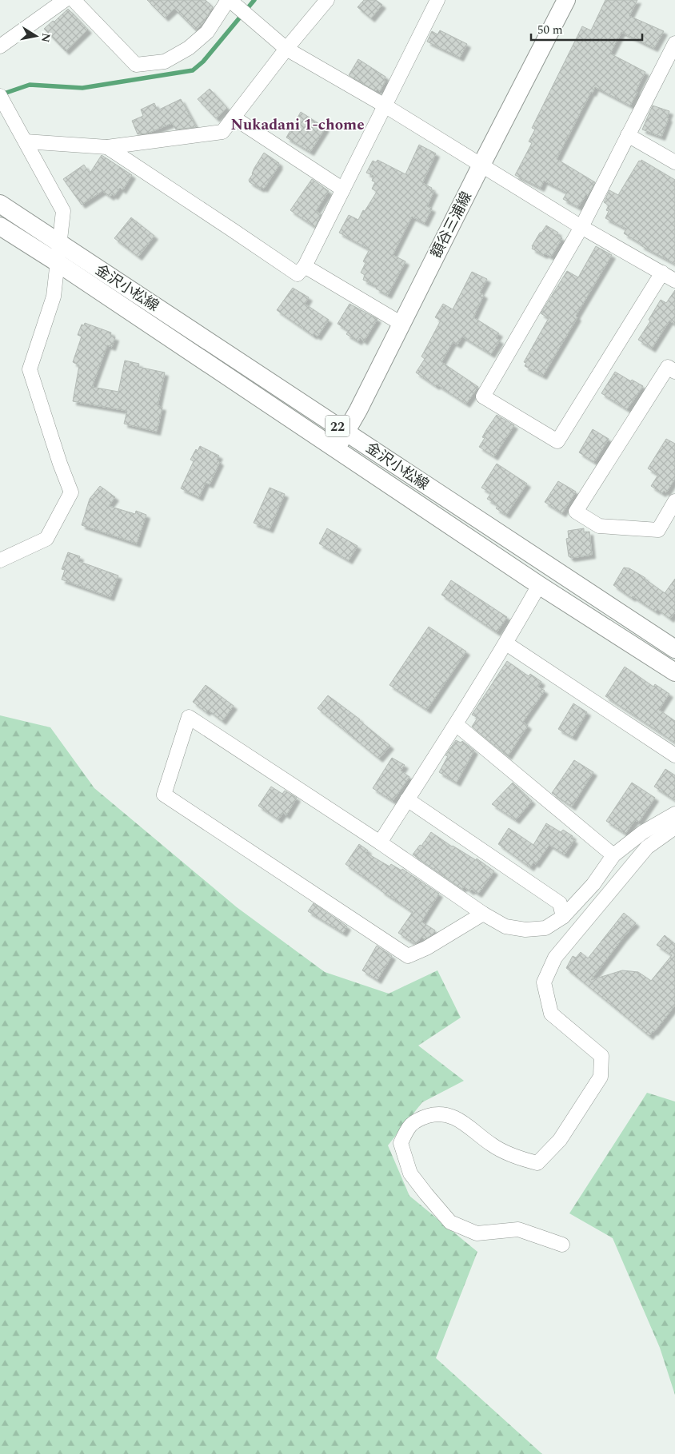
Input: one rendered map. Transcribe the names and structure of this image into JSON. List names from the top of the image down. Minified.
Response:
{"streets":{"main road":["額谷三浦線","金沢小松線","22"]},"crossings":[["額谷三浦線","金沢小松線"]],"districts":["Nukadani 1-chome"],"scale_bar":"50 m","north":"right"}
